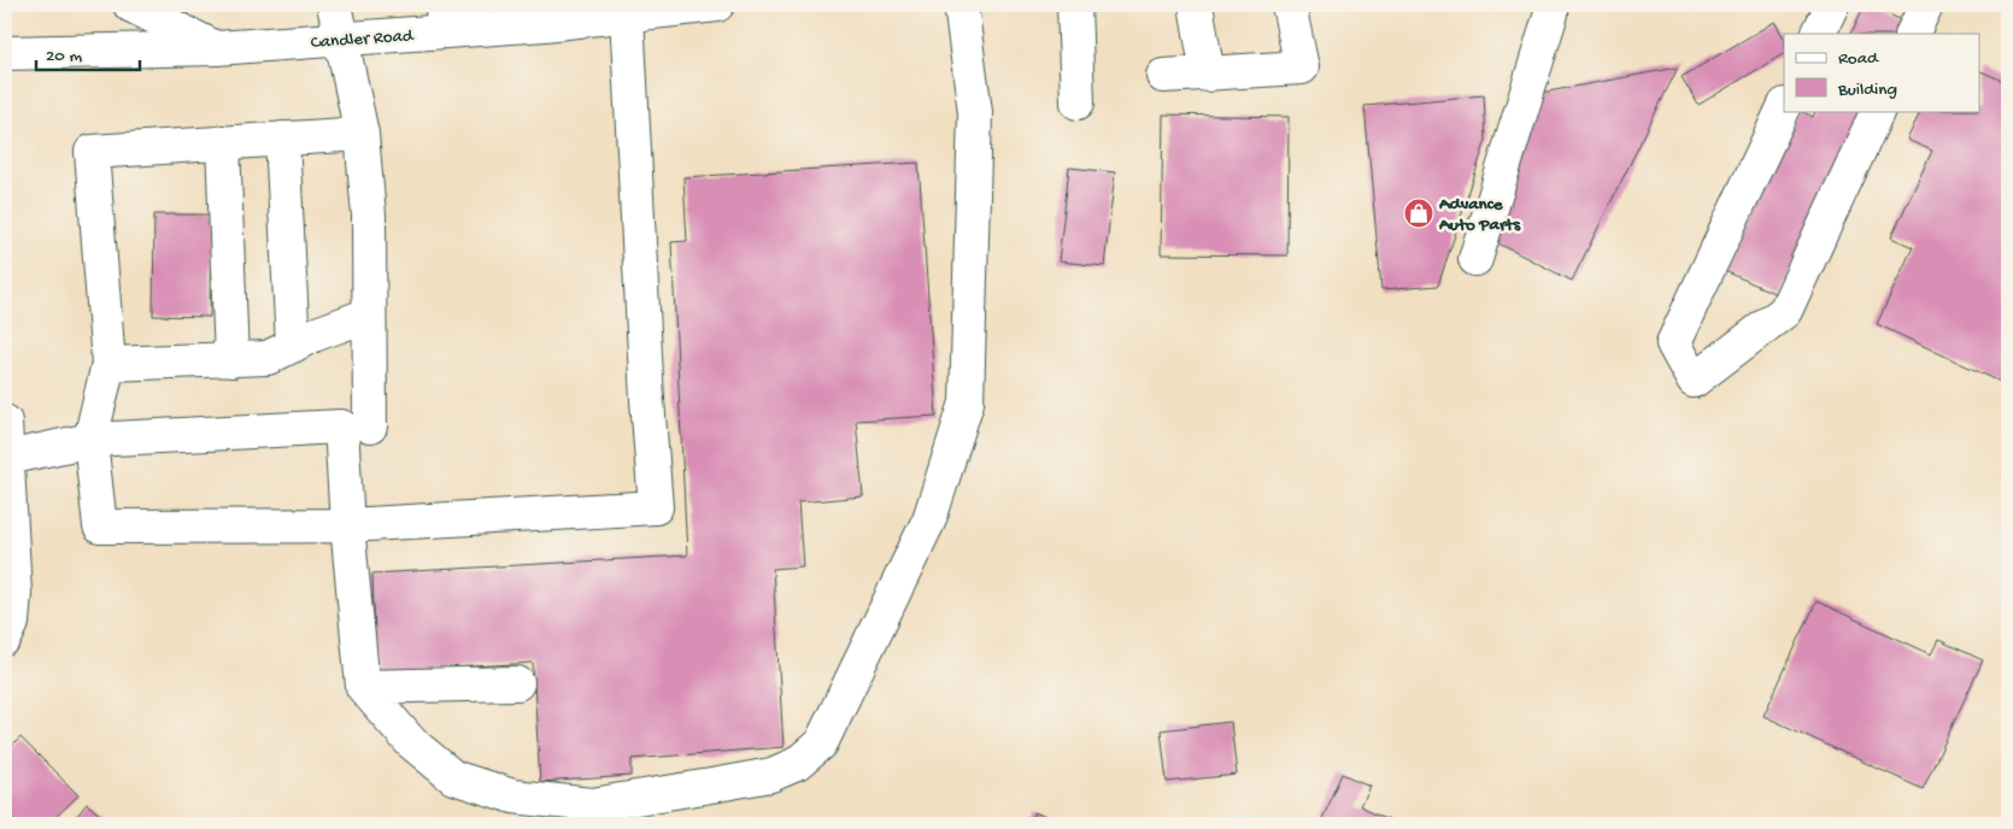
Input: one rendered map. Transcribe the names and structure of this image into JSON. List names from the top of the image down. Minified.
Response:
{"streets":{"main road":["Candler Road"]},"places":{"shop":["Advance Auto Parts"]},"legend":["Road","Building"],"scale_bar":"20 m"}
